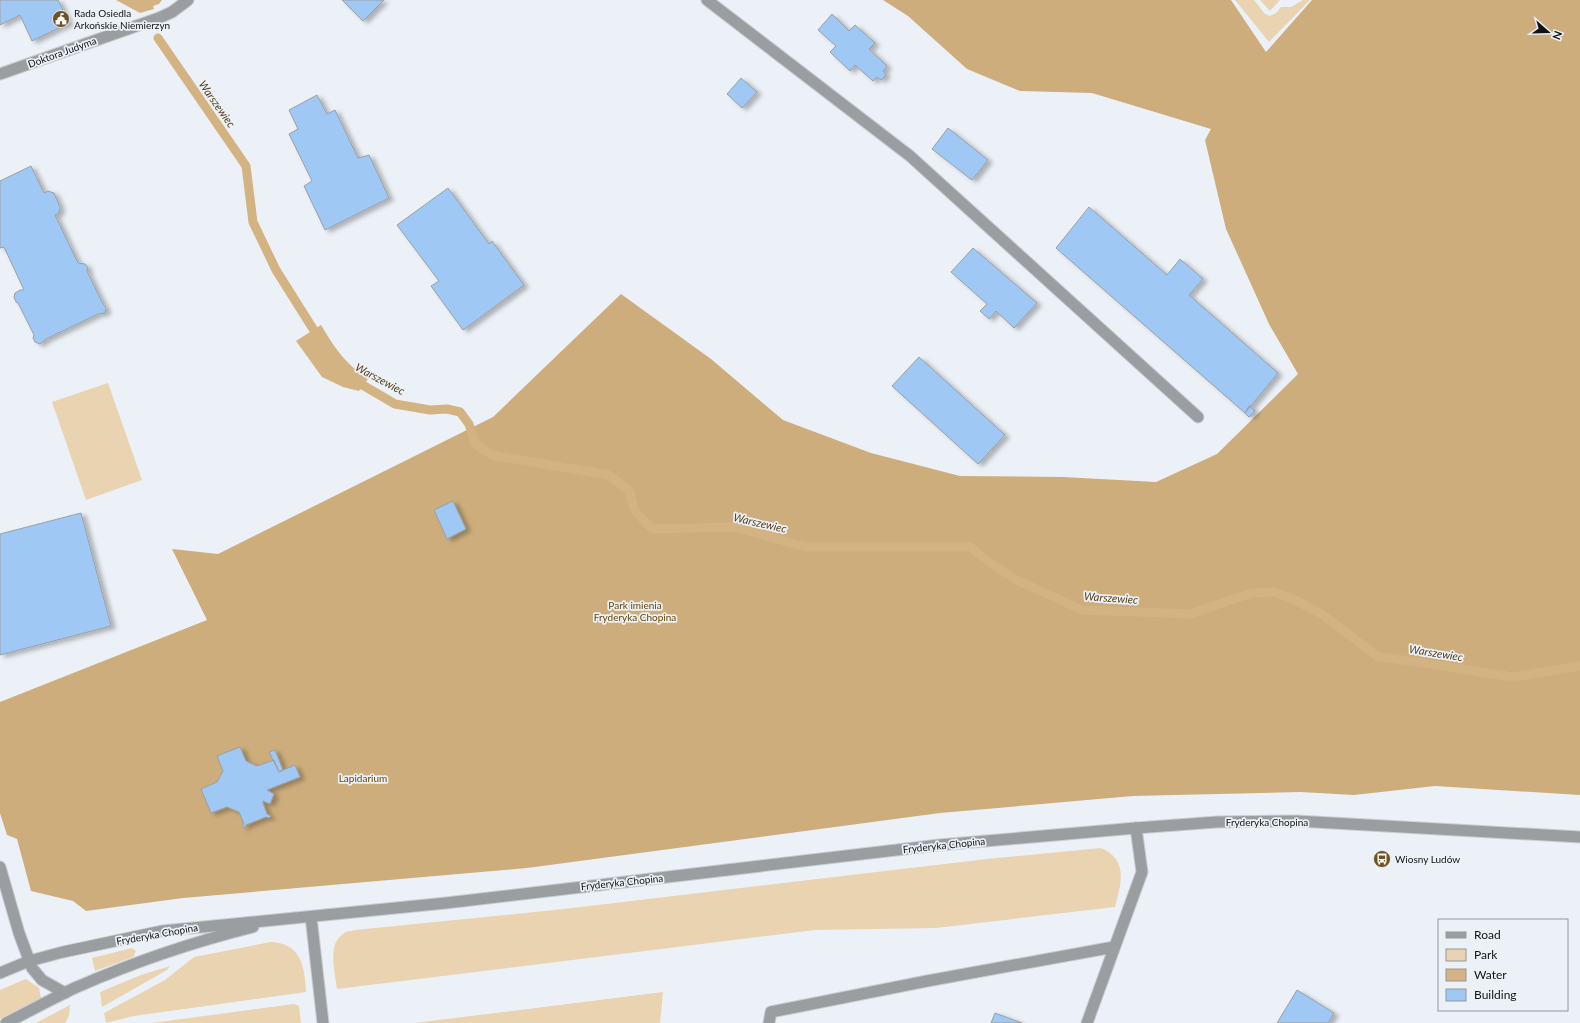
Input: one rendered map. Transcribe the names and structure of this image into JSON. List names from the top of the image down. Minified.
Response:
{"streets":{"street":["Doktora Judyma","Fryderyka Chopina"]},"water":["Warszewiec"],"parks":["Park imienia Fryderyka Chopina","Lapidarium"],"places":{"public building":["Rada Osiedla Arkońskie Niemierzyn"],"bus stop":["Wiosny Ludów"]},"legend":["Road","Park","Water","Building"],"north":"right"}
